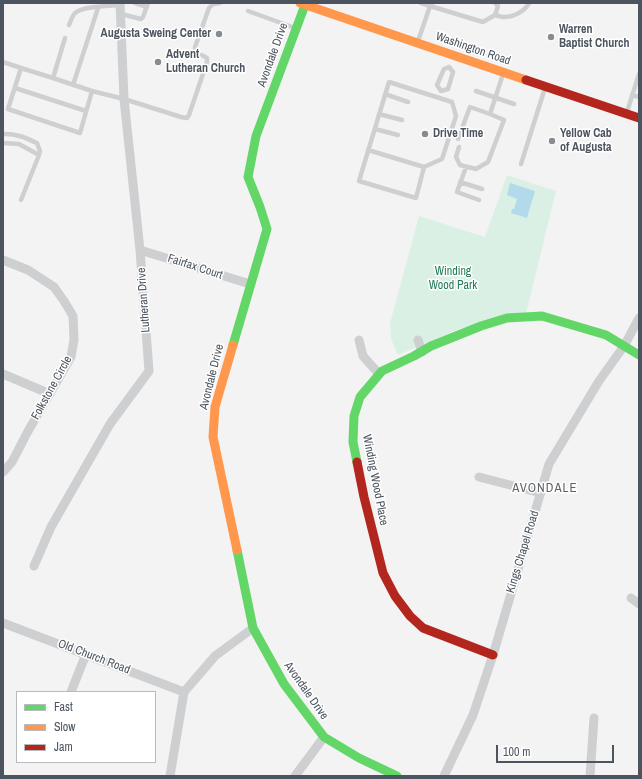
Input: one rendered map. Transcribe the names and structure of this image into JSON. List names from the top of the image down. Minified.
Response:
{"streets":{"street":["Washington Road","Avondale Drive","Fairfax Court","Lutheran Drive","Folkstone Circle","Winding Wood Place","Kings Chapel Road","Old Church Road"]},"crossings":[["Washington Road","Avondale Drive"],["Avondale Drive","Fairfax Court"],["Fairfax Court","Lutheran Drive"],["Winding Wood Place","Kings Chapel Road"]],"districts":["AVONDALE"],"parks":["Winding Wood Park"],"places":["Augusta Sweing Center","Warren Baptist Church","Advent Lutheran Church","Drive Time","Yellow Cab of Augusta"],"legend":["Fast","Slow","Jam"],"scale_bar":"100 m"}
